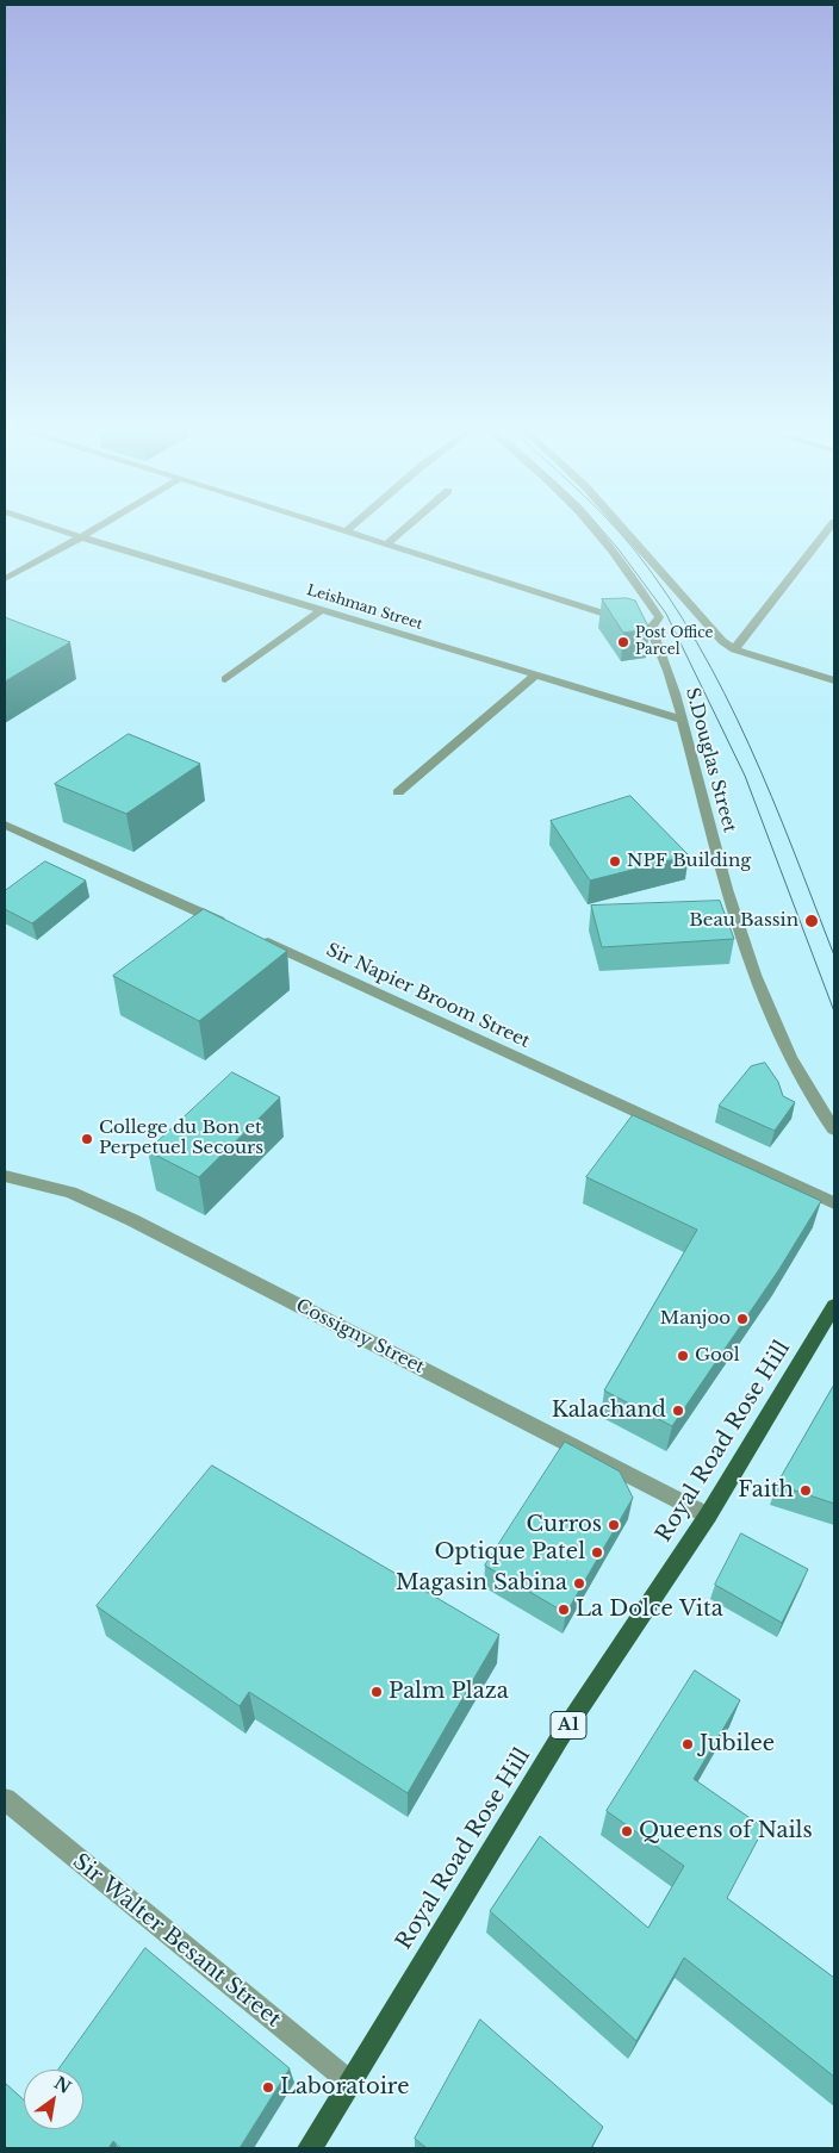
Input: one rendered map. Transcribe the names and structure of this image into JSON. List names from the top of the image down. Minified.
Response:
{"streets":{"main road":["Royal Road Rose Hill","A1"],"street":["Leishman Street","S.Douglas Street","Sir Napier Broom Street","Cossigny Street","Sir Walter Besant Street"]},"crossings":[["Leishman Street","S.Douglas Street"],["Cossigny Street","Royal Road Rose Hill"],["Royal Road Rose Hill","Sir Walter Besant Street"]],"places":["Post Office Parcel","NPF Building","Beau Bassin","College du Bon et Perpetuel Secours","Manjoo","Gool","Kalachand","Faith","Curros","Optique Patel","Magasin Sabina","La Dolce Vita","Palm Plaza","Jubilee","Queens of Nails","Laboratoire"],"north":"top right"}
